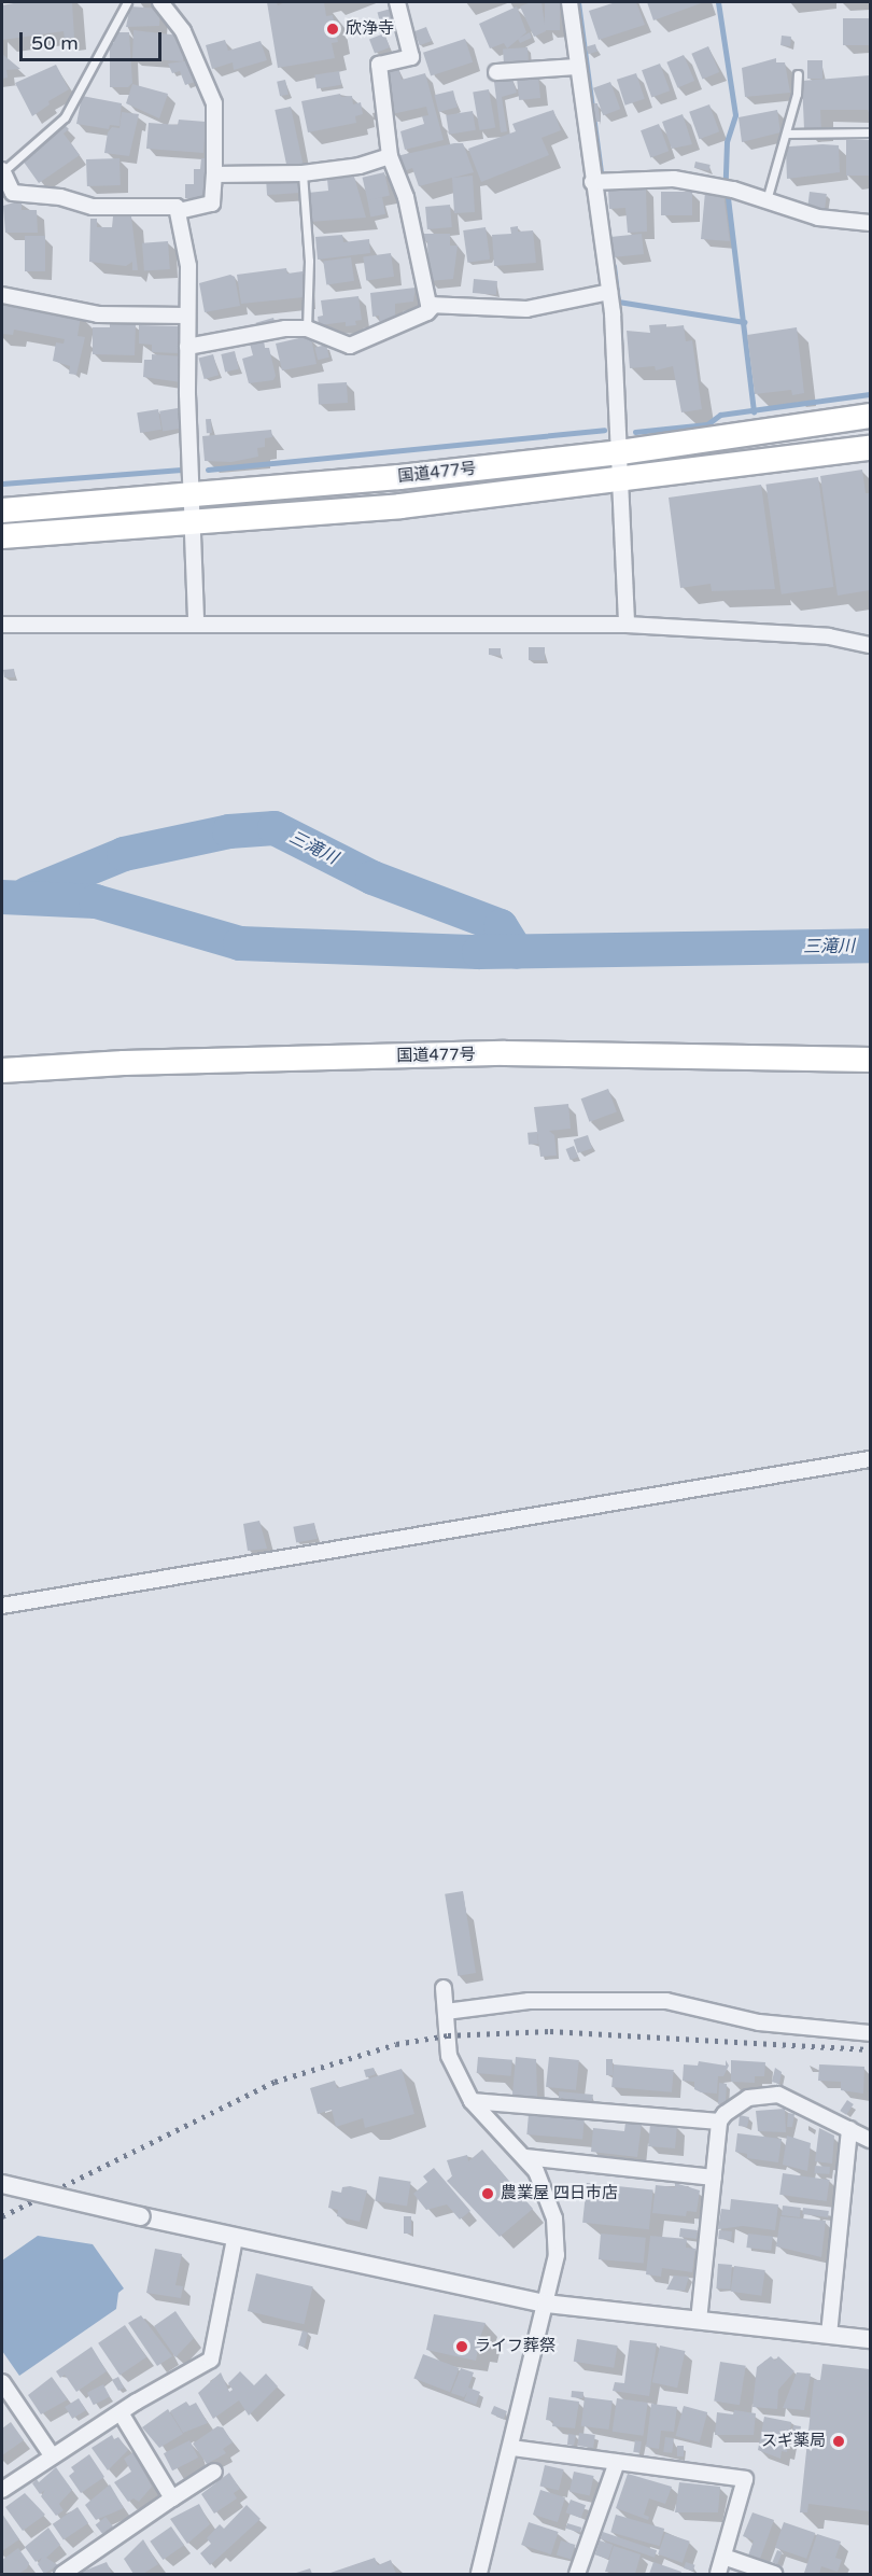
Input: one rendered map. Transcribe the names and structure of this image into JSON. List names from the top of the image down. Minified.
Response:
{"streets":{"highway":["国道477号"]},"water":["三滝川"],"places":["欣浄寺","農業屋 四日市店","ライフ葬祭","スギ薬局"],"scale_bar":"50 m"}
